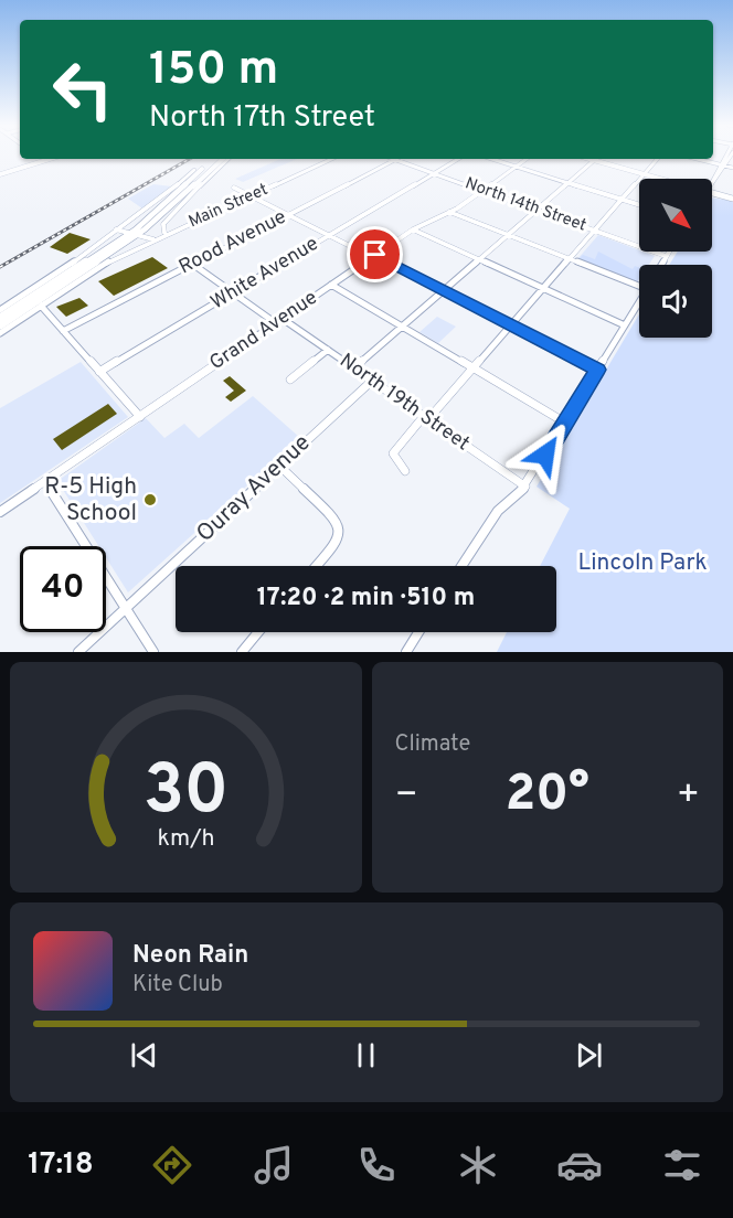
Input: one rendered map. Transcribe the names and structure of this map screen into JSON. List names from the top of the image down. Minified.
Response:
{"streets":{"street":["North 14th Street","Main Street","Rood Avenue","White Avenue","Grand Avenue","North 19th Street","Ouray Avenue"]},"crossings":[["North 14th Street","Rood Avenue"],["North 14th Street","White Avenue"],["North 14th Street","Grand Avenue"],["Rood Avenue","North 19th Street"],["White Avenue","North 19th Street"],["Grand Avenue","North 19th Street"],["North 19th Street","Ouray Avenue"]],"parks":["Lincoln Park"],"places":["R-5 High School"],"north":"bottom right","page":{"turn":["150 m","North 17th Street"],"limit":"40","trip":"17:20 · 2 min · 510 m","tile":"Climate","heat":["−","20°","+"],"song":["Neon Rain","Kite Club"],"tabs":"17:18","gauge":["30","km/h"]}}
